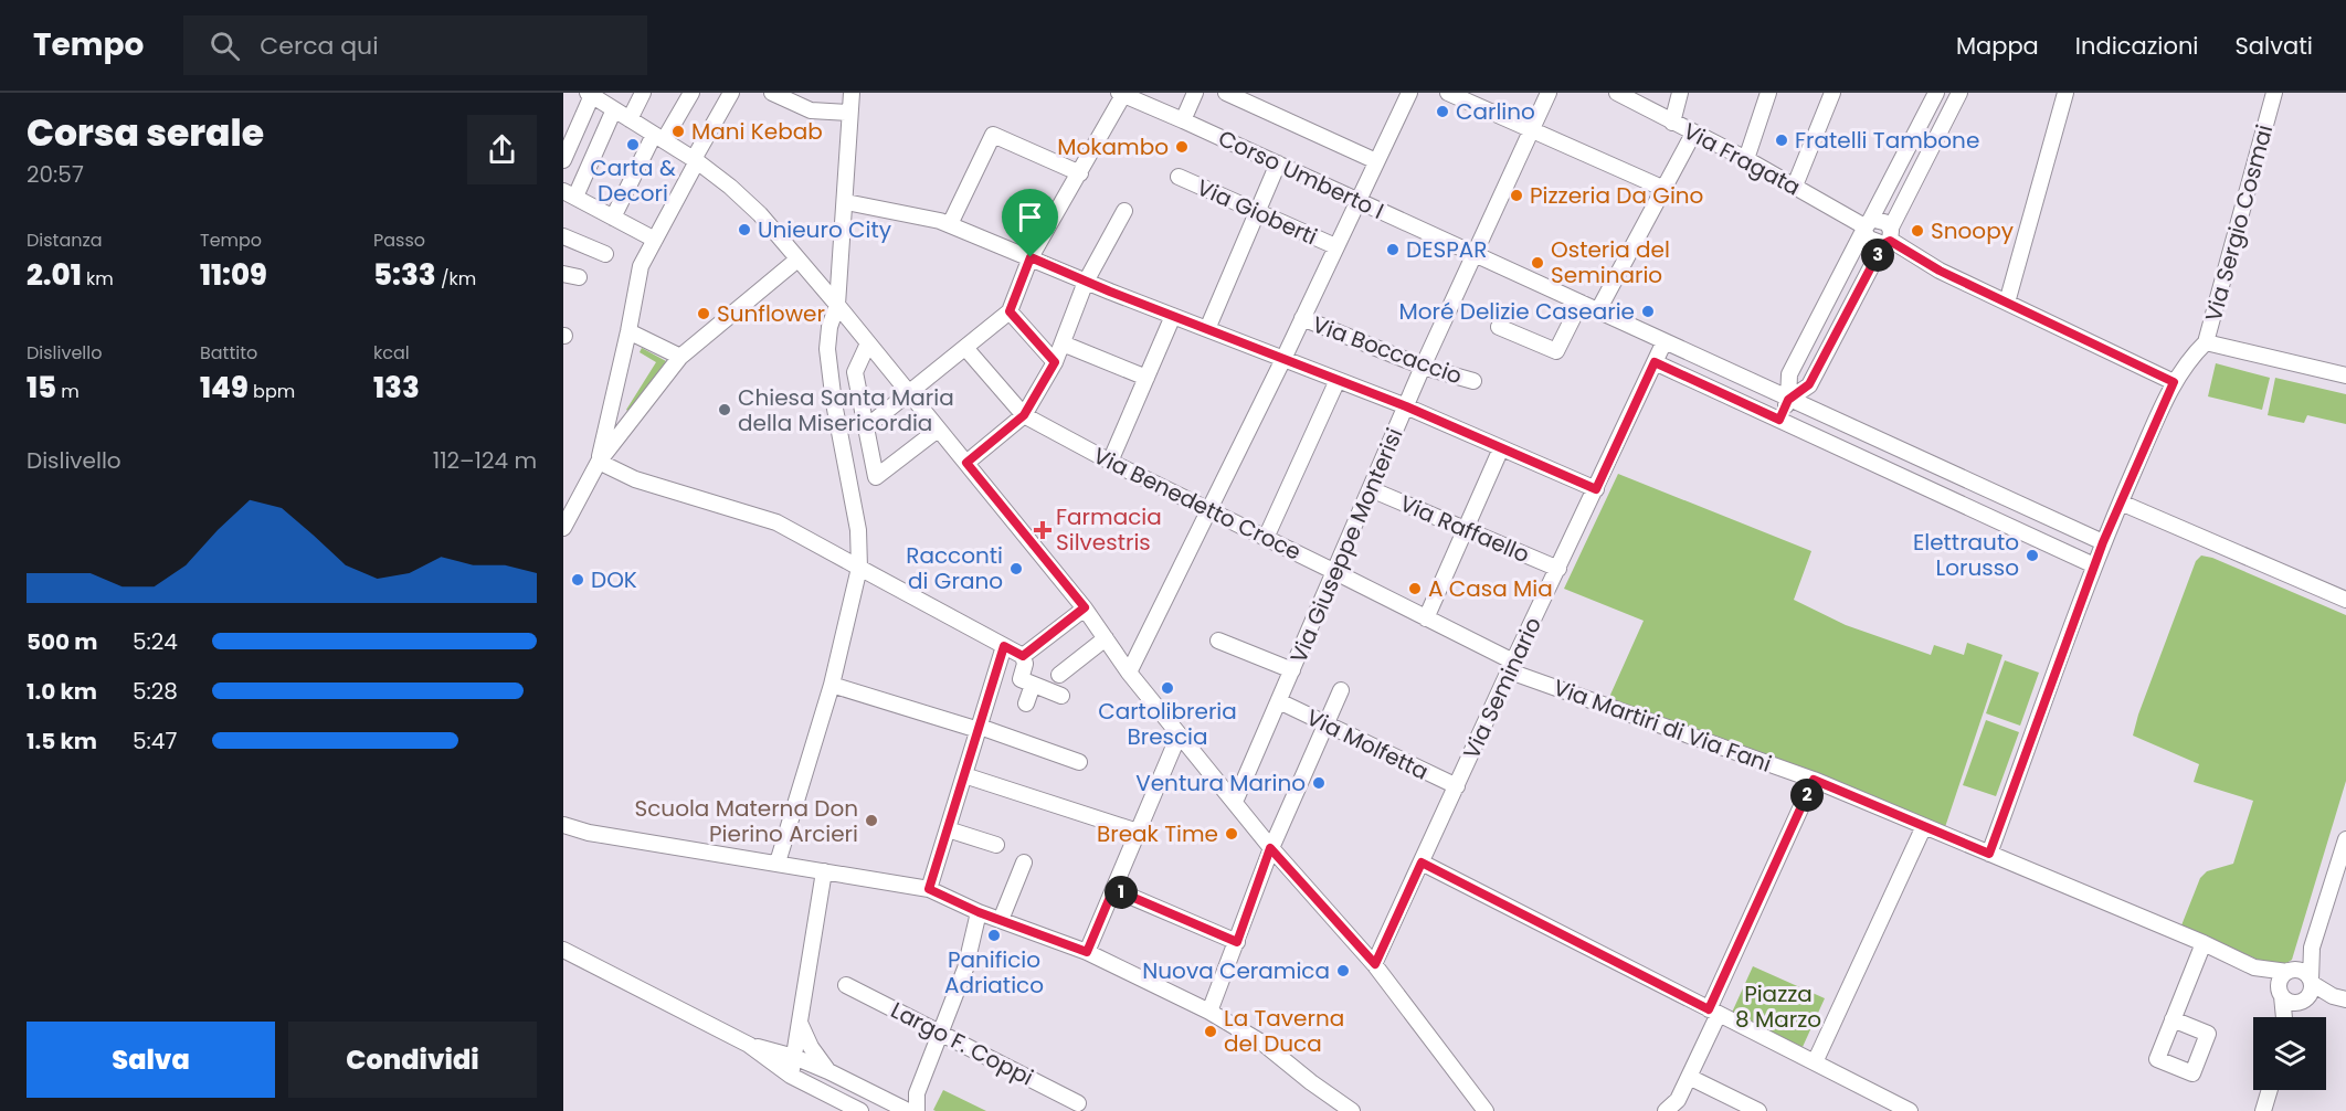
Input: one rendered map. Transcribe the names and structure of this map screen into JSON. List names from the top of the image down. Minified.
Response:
{"streets":{"street":["Via Fragata","Corso Umberto I","Via Gioberti","Via Sergio Cosmai","Via Boccaccio","Via Benedetto Croce","Via Raffaello","Via Giuseppe Monterisi","Via Seminario","Via Martiri di Via Fani","Via Molfetta","Largo F. Coppi"]},"crossings":[["Corso Umberto I","Via Sergio Cosmai"],["Corso Umberto I","Via Giuseppe Monterisi"],["Corso Umberto I","Via Seminario"],["Via Sergio Cosmai","Via Martiri di Via Fani"],["Via Boccaccio","Via Giuseppe Monterisi"],["Via Benedetto Croce","Via Giuseppe Monterisi"],["Via Benedetto Croce","Via Seminario"],["Via Benedetto Croce","Via Martiri di Via Fani"],["Via Raffaello","Via Giuseppe Monterisi"],["Via Raffaello","Via Seminario"],["Via Giuseppe Monterisi","Via Molfetta"],["Via Seminario","Via Martiri di Via Fani"],["Via Seminario","Via Molfetta"]],"parks":["Piazza 8 Marzo"],"places":{"other":["Carlino","Mani Kebab","Fratelli Tambone","Carta & Decori","Mokambo","Pizzeria Da Gino","Unieuro City","Snoopy","DESPAR","Osteria del Seminario","Moré Delizie Casearie","Sunflower","Chiesa Santa Maria della Misericordia","Elettrauto Lorusso","Racconti di Grano","DOK","A Casa Mia","Cartolibreria Brescia","Ventura Marino","Scuola Materna Don Pierino Arcieri","Break Time","Panificio Adriatico","Nuova Ceramica","La Taverna del Duca"],"health":["Farmacia Silvestris"]},"page":{"header":"Tempo","search":"Cerca qui","nav":["Mappa","Indicazioni","Salvati"],"heading":["Corsa serale","20:57"],"stats":[["Distanza","2.01 km"],["Tempo","11:09"],["Passo","5:33 /km"],["Dislivello","15 m"],["Battito","149 bpm"],["kcal","133"]],"pins":["3","2","1"],"chart":["Dislivello","112–124 m"],"list":[{"name":"500 m","note":"5:24"},{"name":"1.0 km","note":"5:28"},{"name":"1.5 km","note":"5:47"}],"buttons":["Salva","Condividi"]}}
